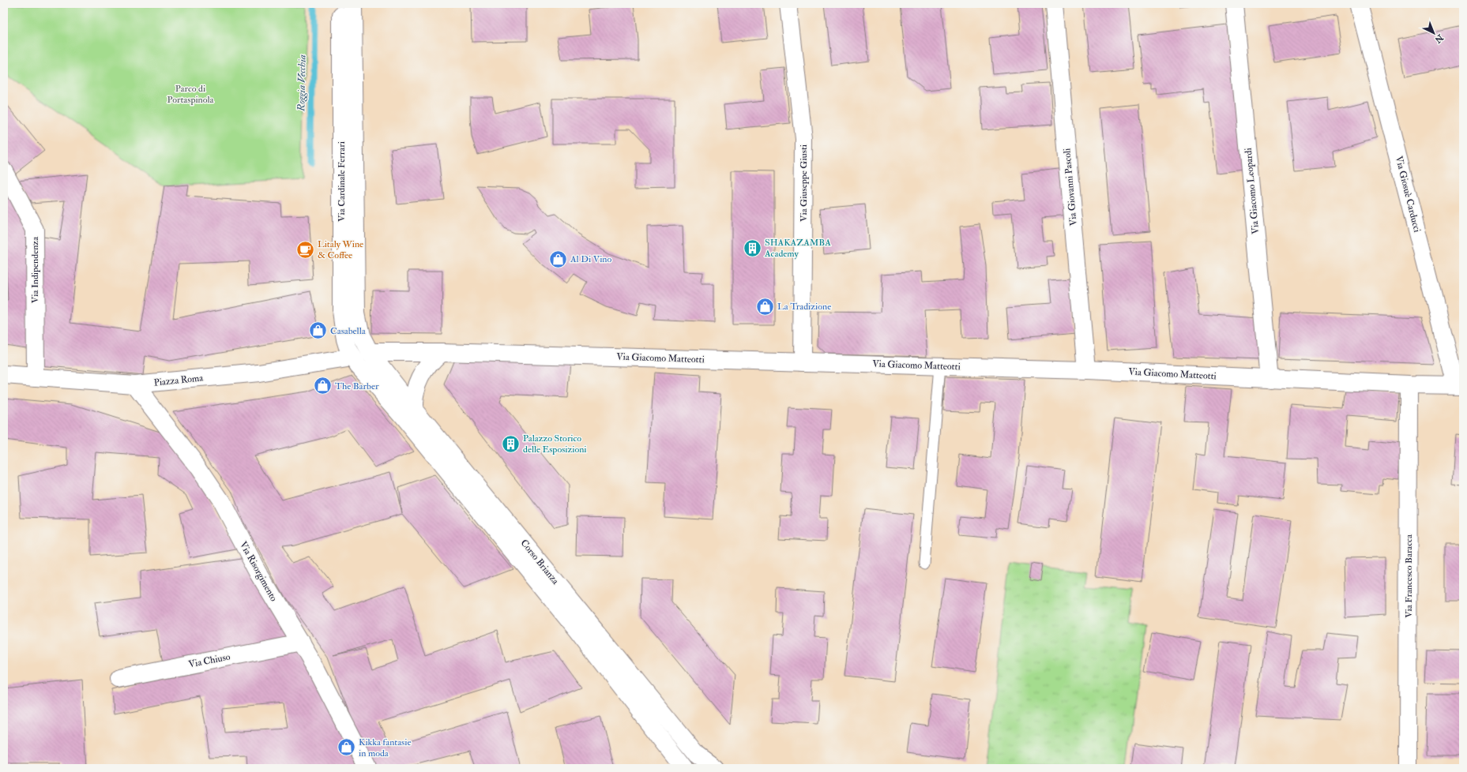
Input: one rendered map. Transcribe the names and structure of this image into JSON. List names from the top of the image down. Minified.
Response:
{"streets":{"street":["Via Cardinale Ferrari","Via Giuseppe Giusti","Via Giovanni Pascoli","Via Giacomo Leopardi","Via Giosuè Carducci","Via Indipendenza","Via Giacomo Matteotti","Piazza Roma","Corso Brianza","Via Risorgimento","Via Francesco Baracca","Via Chiuso"]},"crossings":[["Via Cardinale Ferrari","Via Giacomo Matteotti"],["Via Cardinale Ferrari","Piazza Roma"],["Via Cardinale Ferrari","Corso Brianza"],["Via Giuseppe Giusti","Via Giacomo Matteotti"],["Via Giovanni Pascoli","Via Giacomo Matteotti"],["Via Giacomo Leopardi","Via Giacomo Matteotti"],["Via Giosuè Carducci","Via Giacomo Matteotti"],["Via Indipendenza","Piazza Roma"],["Via Giacomo Matteotti","Corso Brianza"],["Via Giacomo Matteotti","Via Francesco Baracca"],["Piazza Roma","Corso Brianza"],["Piazza Roma","Via Risorgimento"],["Via Risorgimento","Via Chiuso"]],"water":["Roggia Vecchia"],"parks":["Parco di Portaspinola"],"places":{"building":["SHAKAZAMBA Academy","Palazzo Storico delle Esposizioni"],"cafe":["Litaly Wine & Coffee"],"shop":["Al Di Vino","La Tradizione","Casabella","The Barber","Kikka fantasie in moda"]},"north":"bottom right"}
